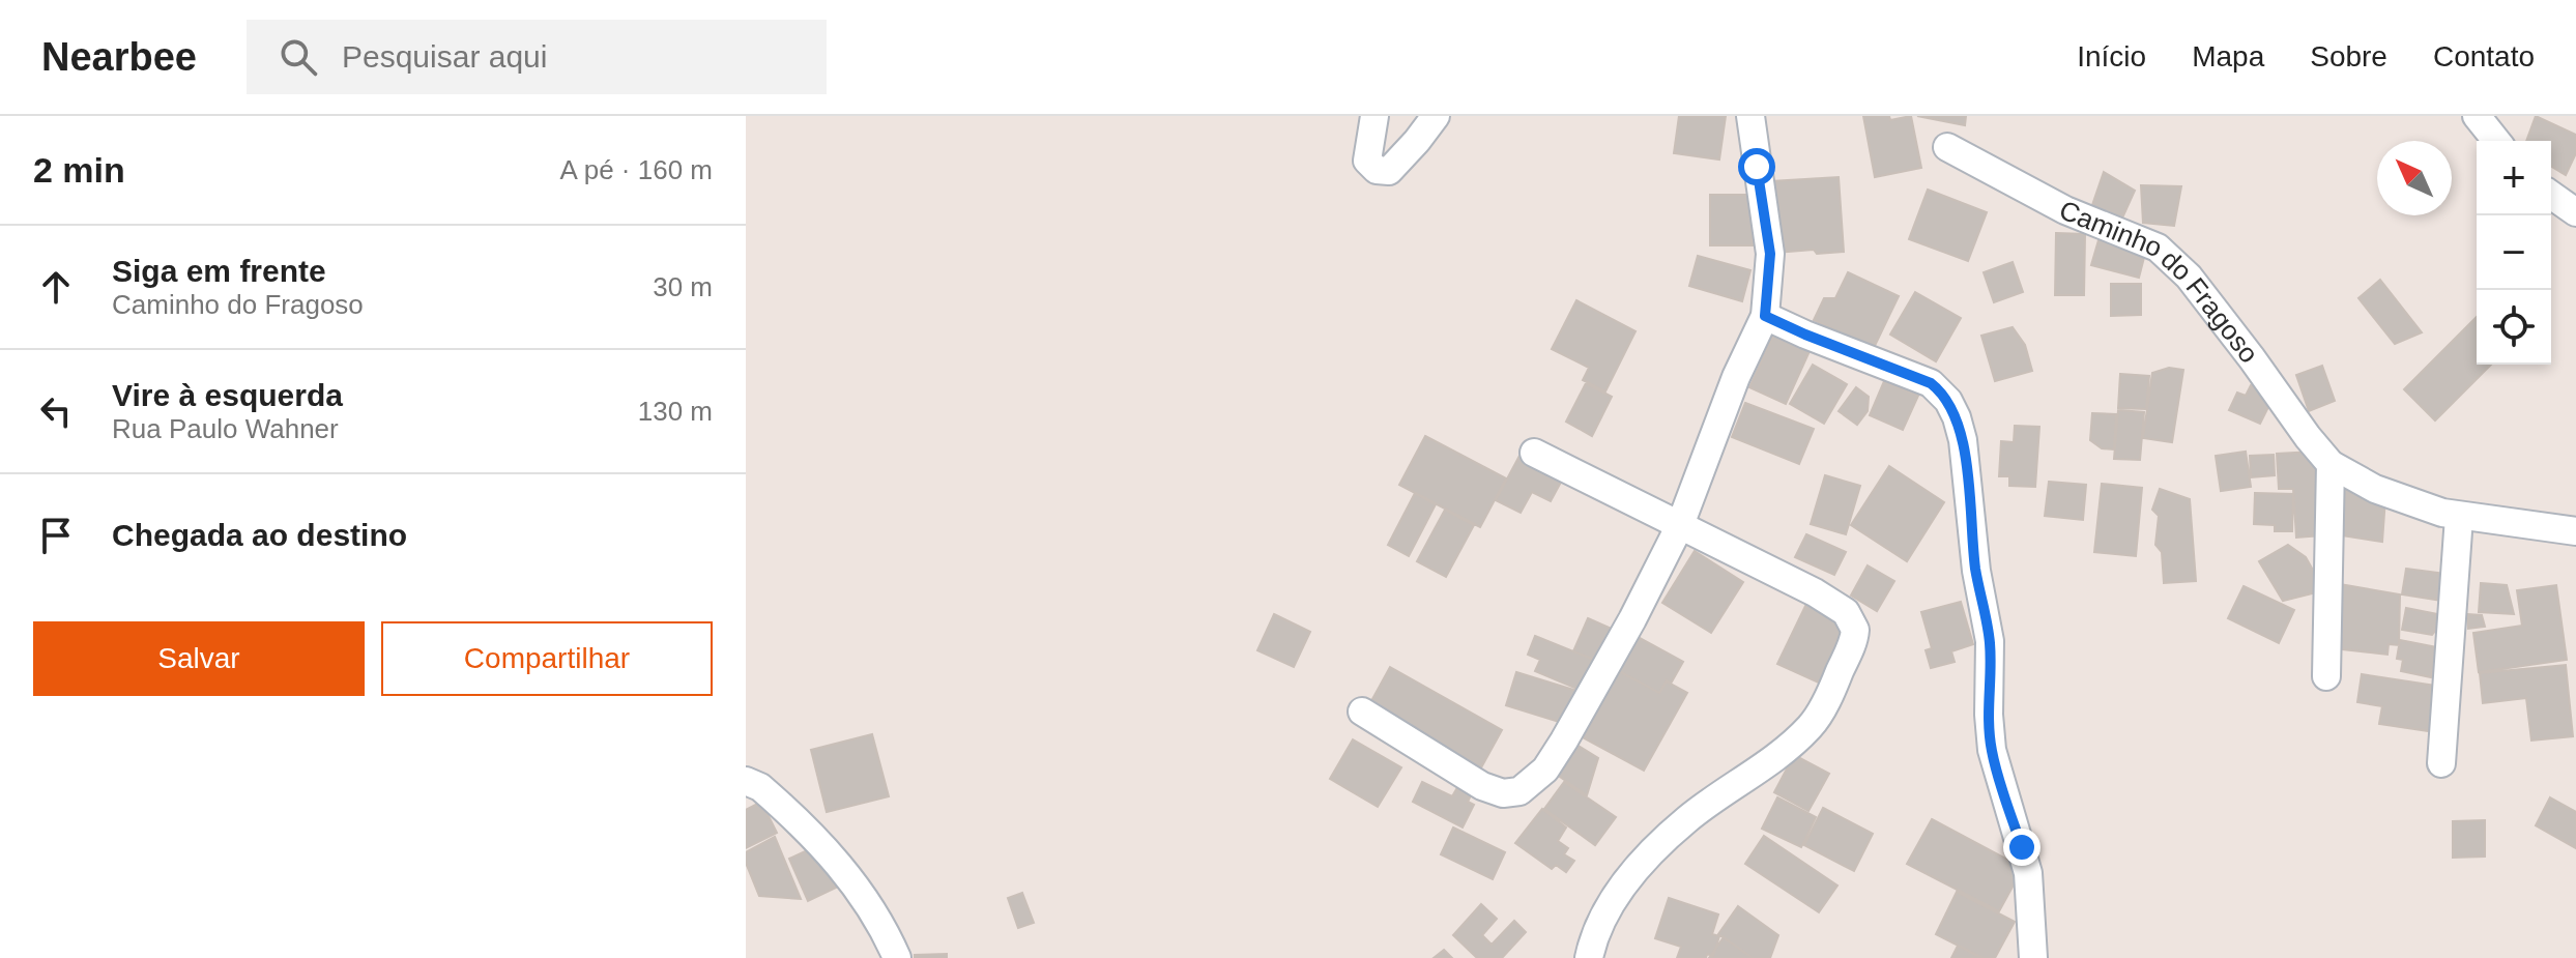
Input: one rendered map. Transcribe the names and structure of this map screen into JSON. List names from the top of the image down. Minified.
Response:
{"streets":{"street":["Caminho do Fragoso"]},"north":"top left","page":{"header":"Nearbee","search":"Pesquisar aqui","nav":["Início","Mapa","Sobre","Contato"],"heading":["2 min","A pé · 160 m"],"map_buttons":["+","−"],"list":[["Siga em frente","Caminho do Fragoso","30 m"],["Vire à esquerda","Rua Paulo Wahner","130 m"],"Chegada ao destino"],"buttons":["Salvar","Compartilhar"]}}
